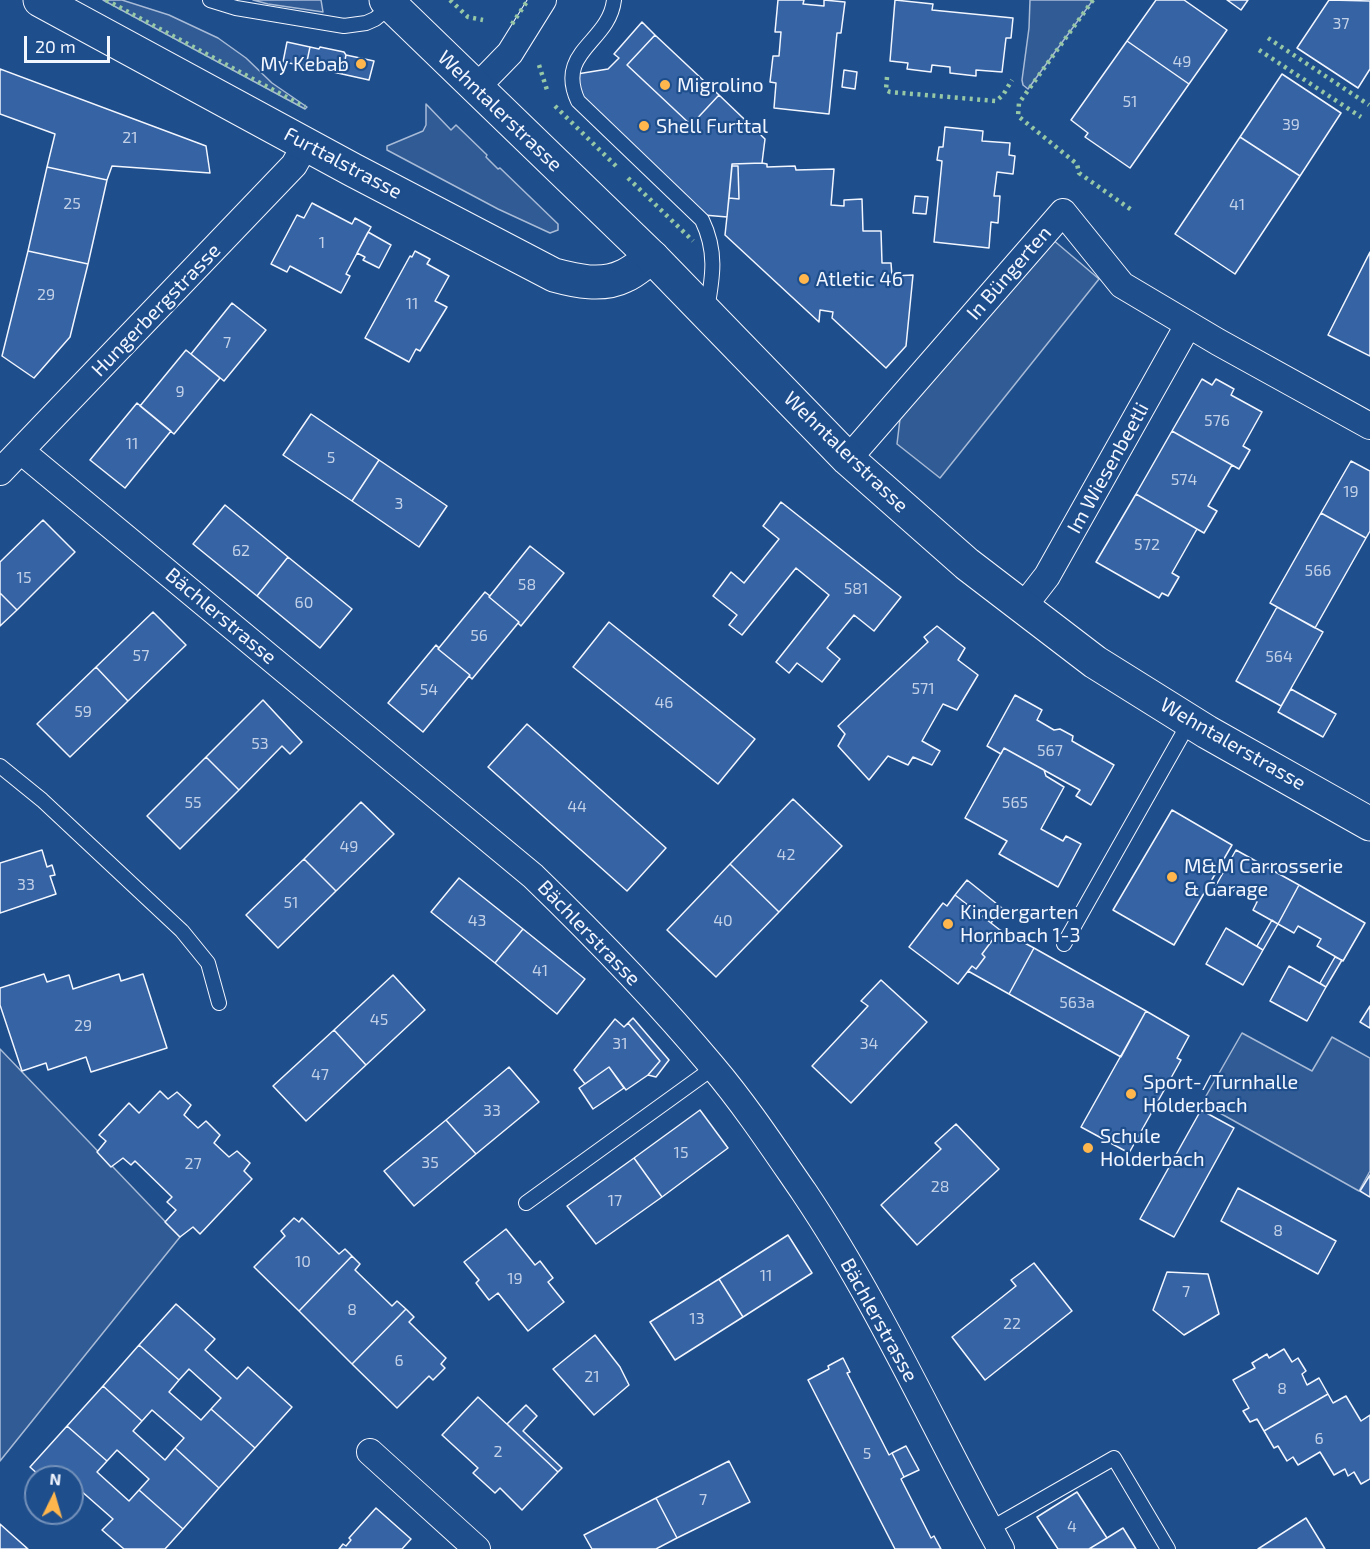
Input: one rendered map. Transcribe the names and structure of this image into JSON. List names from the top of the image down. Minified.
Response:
{"streets":{"main road":["Wehntalerstrasse","Furttalstrasse"],"street":["In Büngerten","Hungerbergstrasse","Im Wiesenbeetli","Bächlerstrasse"]},"crossings":[["Wehntalerstrasse","Furttalstrasse"],["Wehntalerstrasse","In Büngerten"],["Wehntalerstrasse","Im Wiesenbeetli"],["Furttalstrasse","Hungerbergstrasse"],["In Büngerten","Im Wiesenbeetli"],["Hungerbergstrasse","Bächlerstrasse"]],"places":["My Kebab","Migrolino","Shell Furttal","Atletic 46","M&M Carrosserie & Garage","Kindergarten Hornbach 1-3","Sport-/Turnhalle Holderbach","Schule Holderbach"],"house_numbers":["37","49","51","39","21","25","41","1","29","11","7","9","576","11","5","574","19","3","572","62","566","15","58","581","60","56","57","564","571","54","46","59","53","567","55","565","44","49","42","33","51","43","40","41","563a","45","29","31","34","47","33","15","35","27","28","17","8","10","11","19","7","8","13","22","6","21","8","6","2","5","7","4"],"scale_bar":"20 m","north":"top"}
